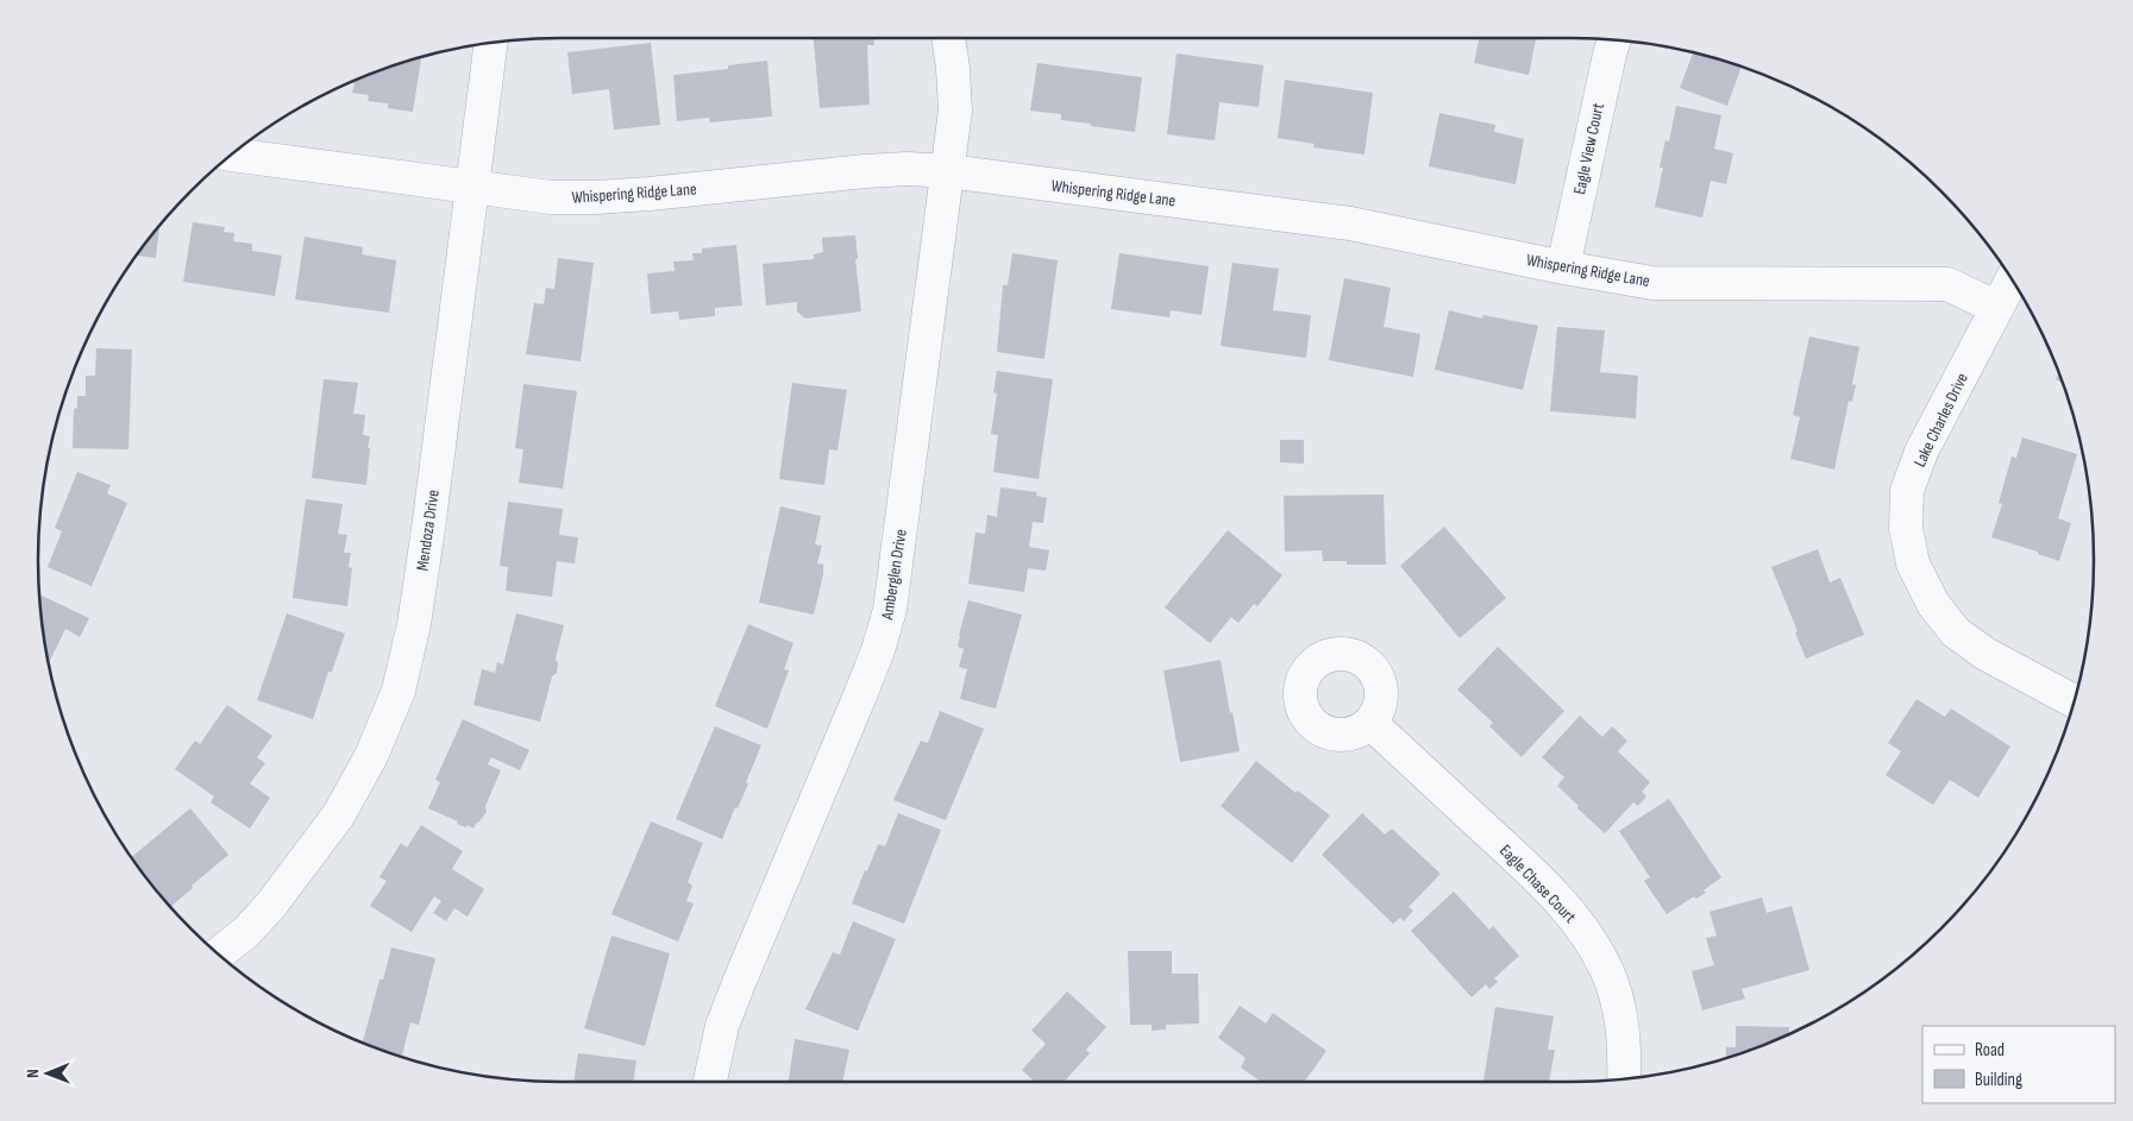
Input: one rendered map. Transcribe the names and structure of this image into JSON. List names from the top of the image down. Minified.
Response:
{"streets":{"street":["Eagle View Court","Whispering Ridge Lane","Lake Charles Drive","Mendoza Drive","Amberglen Drive","Eagle Chase Court"]},"crossings":[["Eagle View Court","Whispering Ridge Lane"],["Whispering Ridge Lane","Lake Charles Drive"],["Whispering Ridge Lane","Mendoza Drive"],["Whispering Ridge Lane","Amberglen Drive"]],"legend":["Road","Building"],"north":"left"}
